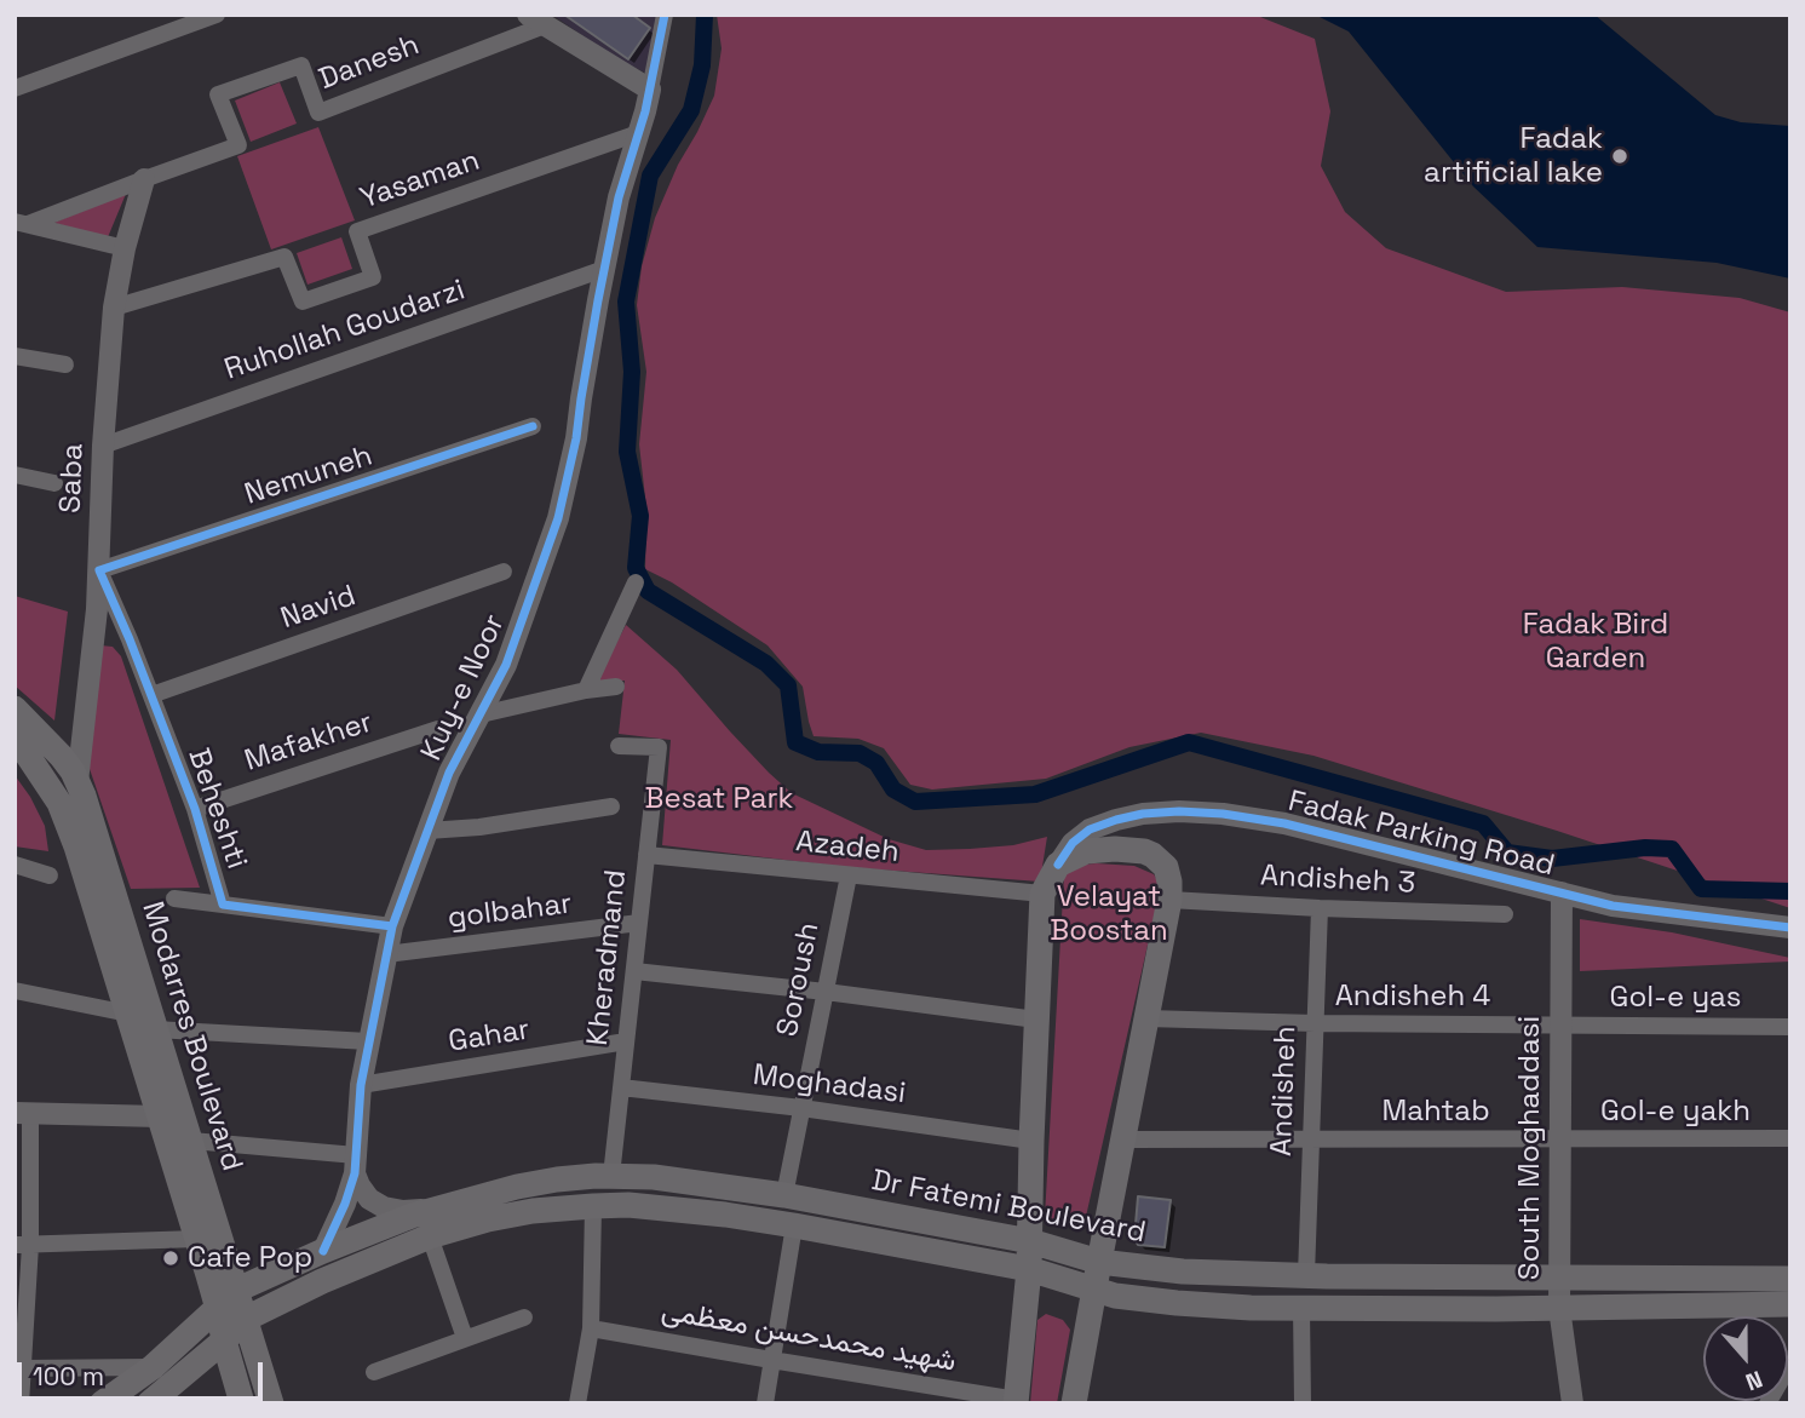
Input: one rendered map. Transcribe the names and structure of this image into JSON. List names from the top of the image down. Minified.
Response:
{"streets":{"main road":["Modarres Boulevard","Dr Fatemi Boulevard"],"street":["Danesh","Yasaman","Ruhollah Goudarzi","Nemuneh","Saba","Navid","Kuy-e Noor","Mafakher","Beheshti","Fadak Parking Road","Azadeh","Andisheh 3","golbahar","Kheradmand","Soroush","Andisheh 4","Gol-e yas","Gahar","Moghadasi","Andisheh","Mahtab","Gol-e yakh","South Moghaddasi","شهید محمدحسن معظمی"]},"crossings":[["Danesh","Saba"],["Yasaman","Saba"],["Yasaman","Kuy-e Noor"],["Ruhollah Goudarzi","Saba"],["Ruhollah Goudarzi","Kuy-e Noor"],["Nemuneh","Saba"],["Nemuneh","Beheshti"],["Saba","Beheshti"],["Saba","Modarres Boulevard"],["Navid","Beheshti"],["Kuy-e Noor","Beheshti"],["Kuy-e Noor","golbahar"],["Kuy-e Noor","Gahar"],["Kuy-e Noor","Dr Fatemi Boulevard"],["Mafakher","Beheshti"],["Fadak Parking Road","South Moghaddasi"],["Azadeh","Kheradmand"],["Azadeh","Soroush"],["Andisheh 3","Andisheh"],["golbahar","Kheradmand"],["Kheradmand","Gahar"],["Kheradmand","Moghadasi"],["Kheradmand","Dr Fatemi Boulevard"],["Soroush","Moghadasi"],["Soroush","Dr Fatemi Boulevard"],["Andisheh 4","Gol-e yas"],["Andisheh 4","Andisheh"],["Andisheh 4","South Moghaddasi"],["Gol-e yas","South Moghaddasi"],["Modarres Boulevard","Dr Fatemi Boulevard"],["Andisheh","Mahtab"],["Andisheh","Dr Fatemi Boulevard"],["Mahtab","Gol-e yakh"],["Mahtab","South Moghaddasi"],["Gol-e yakh","South Moghaddasi"],["South Moghaddasi","Dr Fatemi Boulevard"]],"parks":["Fadak Bird Garden","Besat Park","Velayat Boostan"],"places":["Fadak artificial lake","Cafe Pop"],"scale_bar":"100 m","north":"bottom"}
